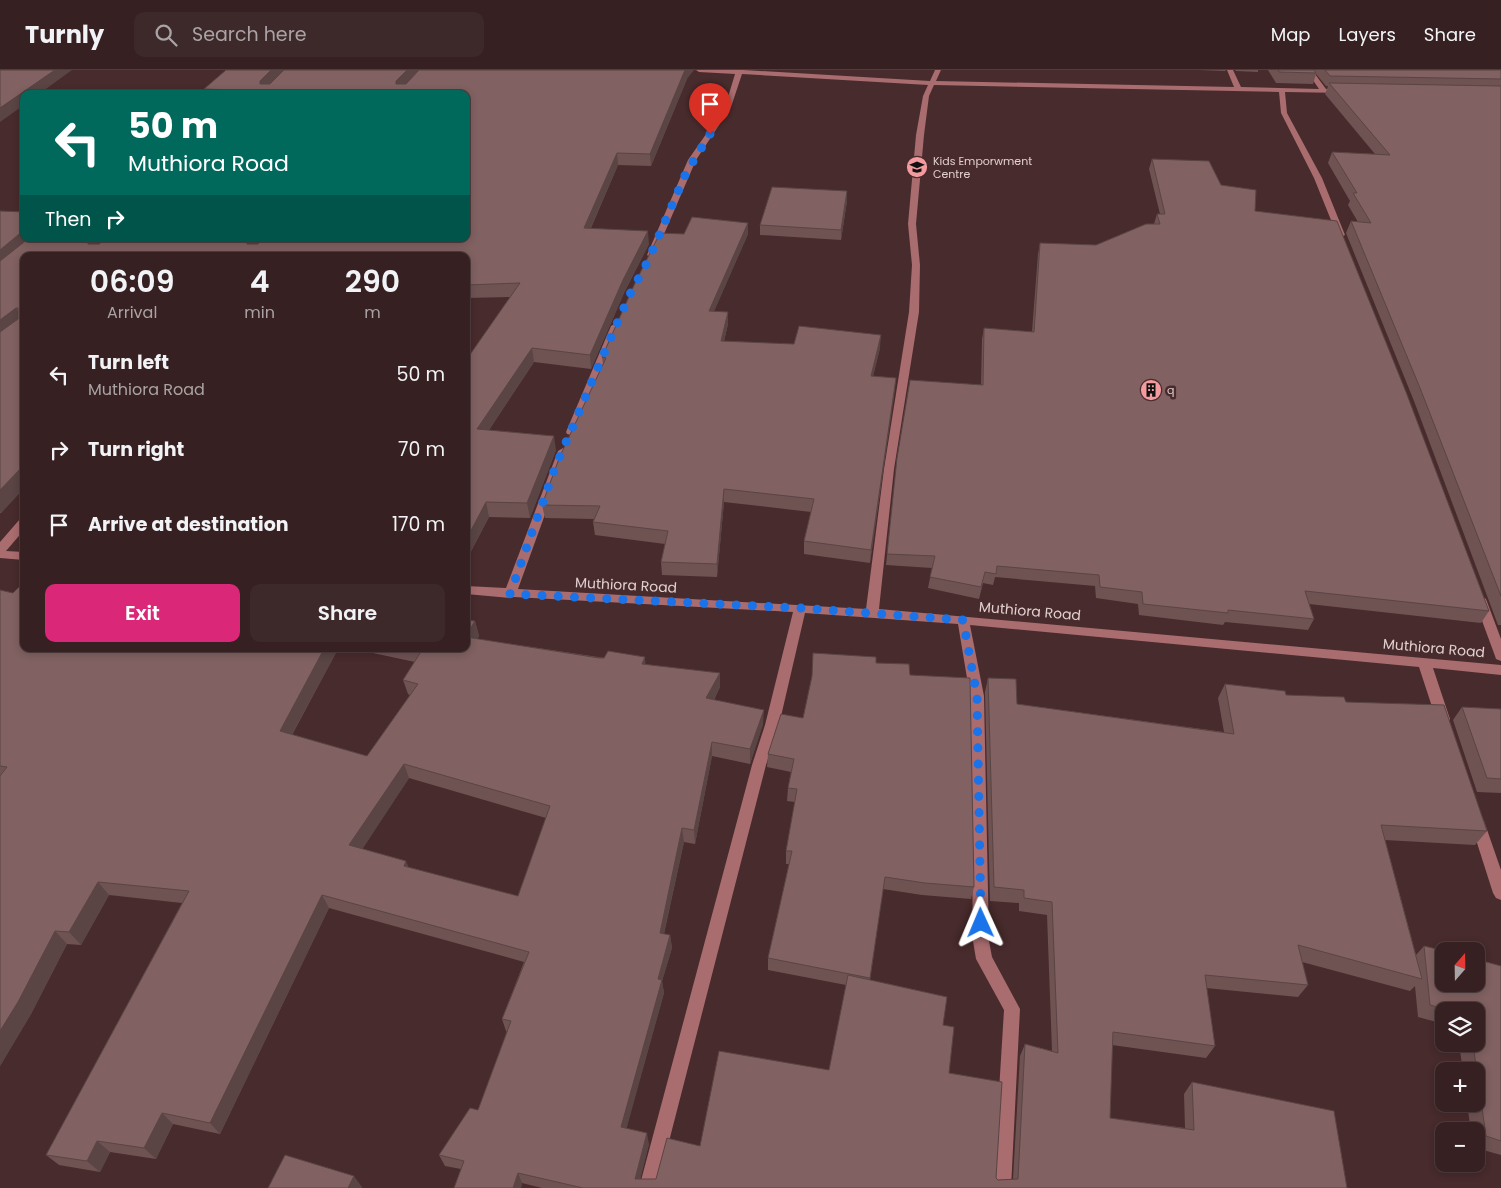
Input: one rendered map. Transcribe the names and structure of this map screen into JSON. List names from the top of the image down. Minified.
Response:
{"streets":{"street":["Muthiora Road"]},"places":{"school or university":["Kids Emporwment Centre"],"building":["q"]},"north":"top","page":{"header":"Turnly","search":"Search here","nav":["Map","Layers","Share"],"turn":["50 m","Muthiora Road"],"then":"Then","eta":["06:09","Arrival","4","min","290","m"],"list":[{"name":"Turn left","note":"Muthiora Road","value":"50 m"},{"name":"Turn right","value":"70 m"},{"name":"Arrive at destination","value":"170 m"}],"buttons":["Exit","Share"],"map_buttons":["+","−"]}}
